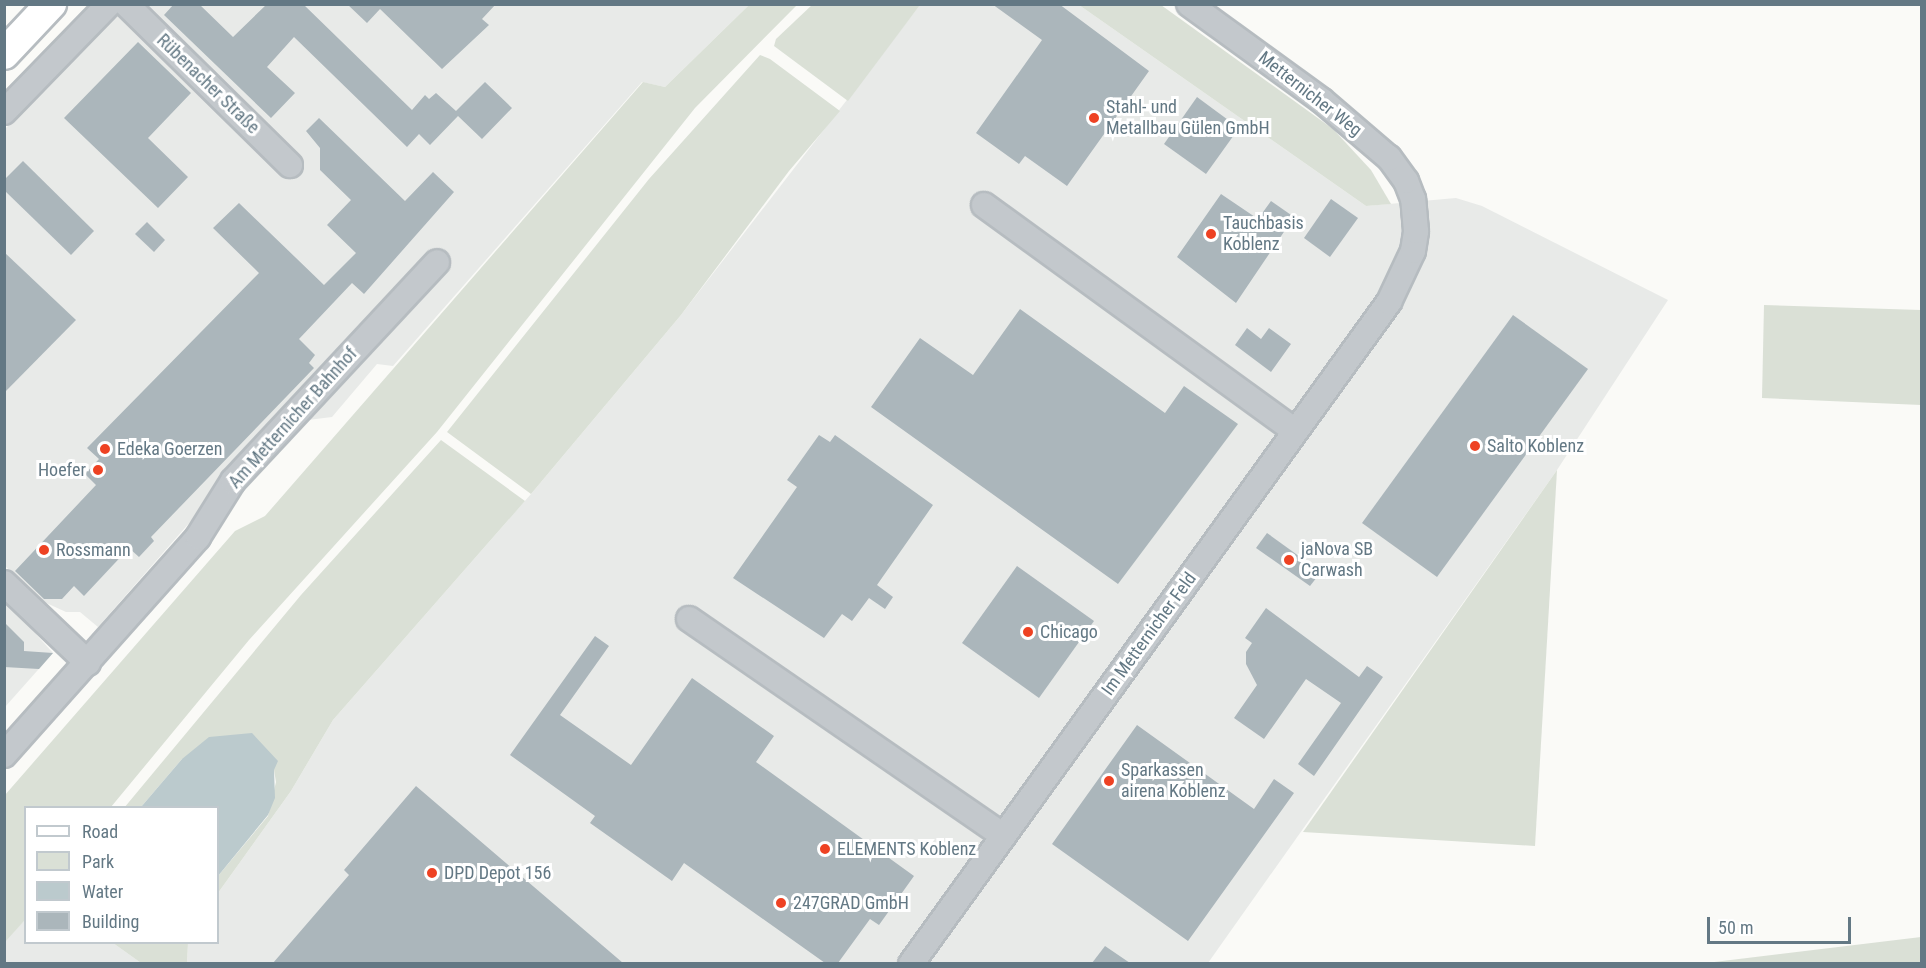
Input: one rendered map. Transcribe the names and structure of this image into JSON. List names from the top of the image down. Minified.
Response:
{"streets":{"street":["Rübenacher Straße","Metternicher Weg","Am Metternicher Bahnhof","Im Metternicher Feld"]},"crossings":[["Metternicher Weg","Im Metternicher Feld"]],"places":["Stahl- und Metallbau Gülen GmbH","Tauchbasis Koblenz","Salto Koblenz","Edeka Goerzen","Hoefer","Rossmann","jaNova SB Carwash","Chicago","Sparkassen airena Koblenz","ELEMENTS Koblenz","DPD Depot 156","247GRAD GmbH"],"legend":["Road","Park","Water","Building"],"scale_bar":"50 m"}
